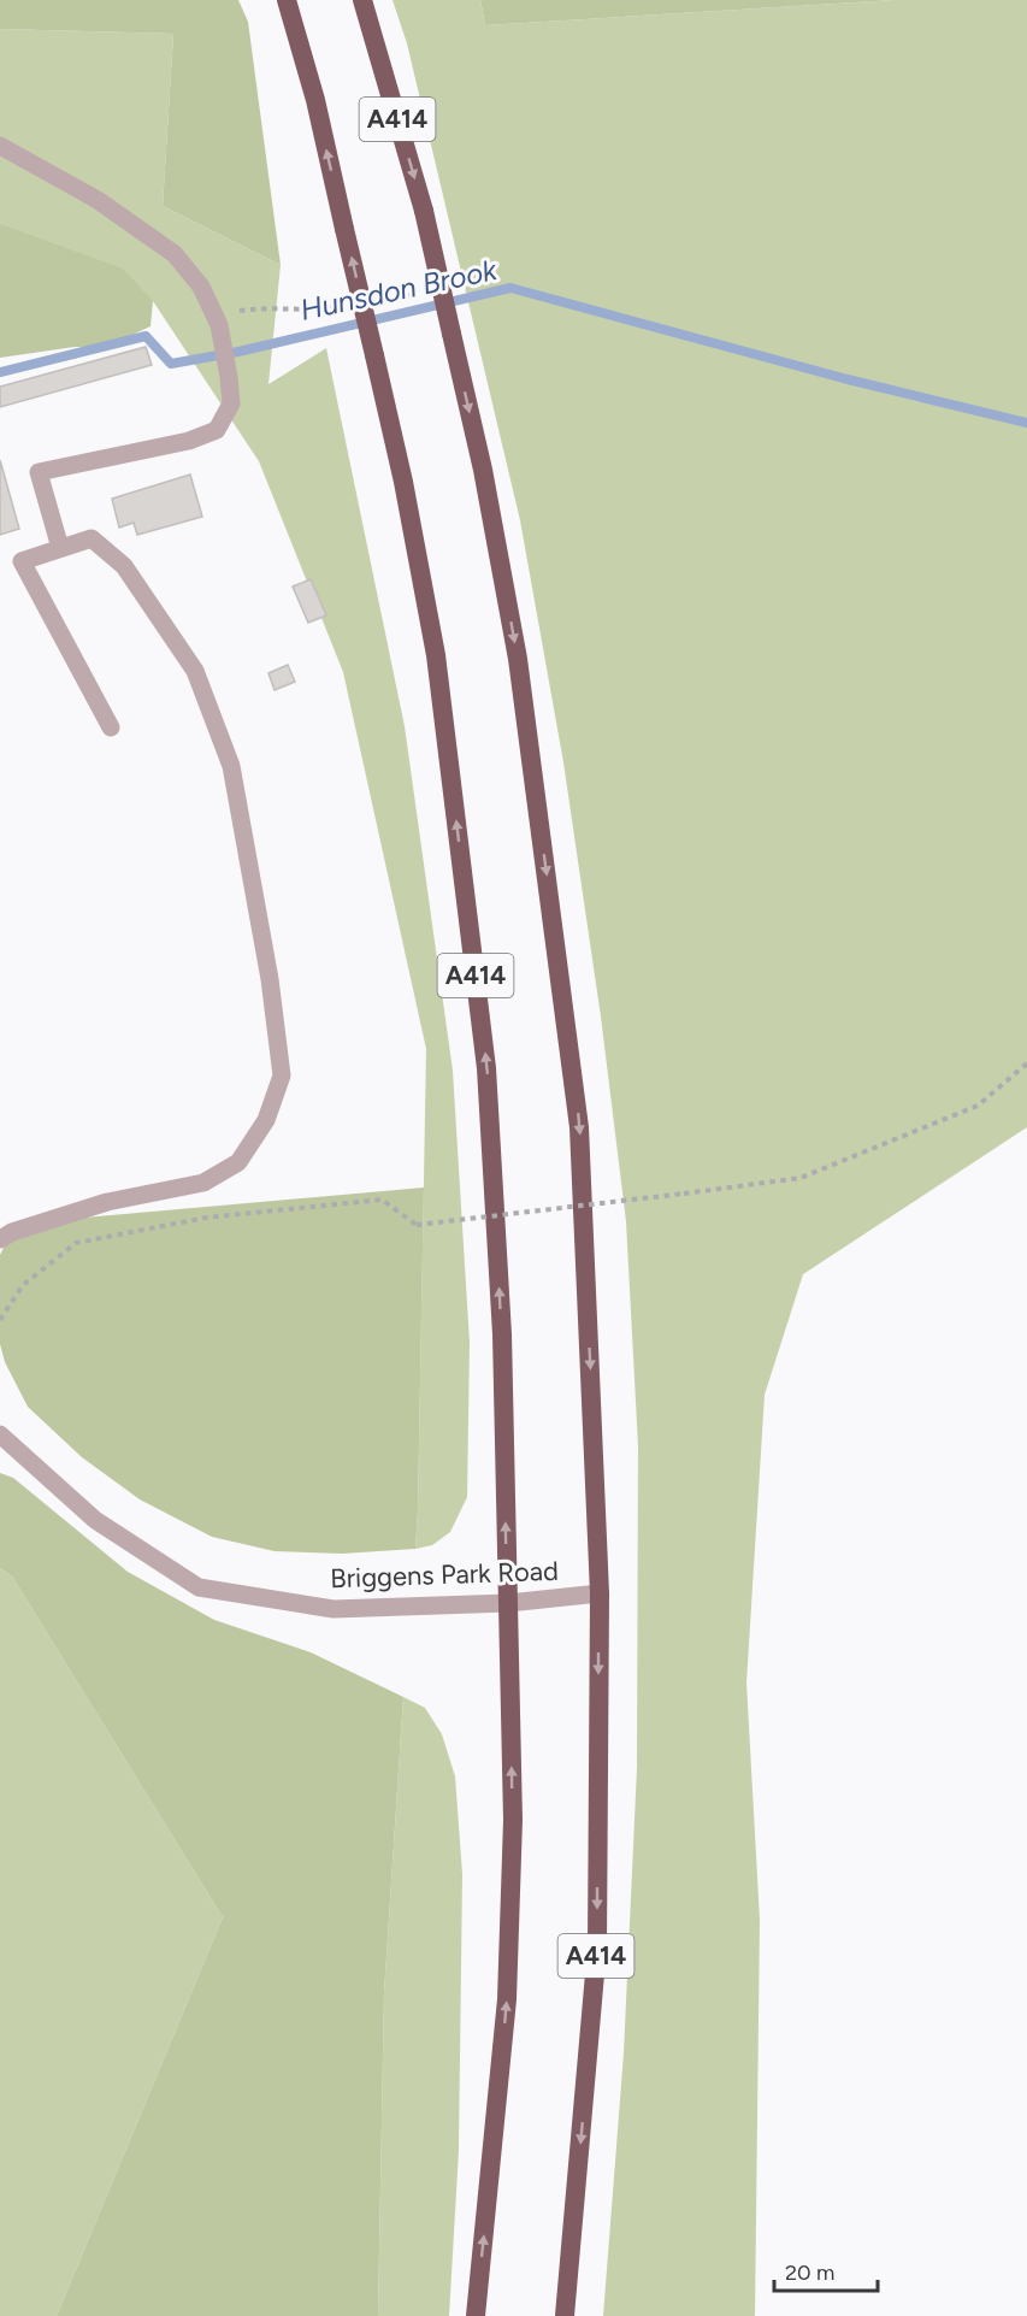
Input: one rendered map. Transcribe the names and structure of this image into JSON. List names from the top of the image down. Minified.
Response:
{"streets":{"highway":["A414"],"street":["Briggens Park Road"]},"crossings":[["A414","Briggens Park Road"]],"water":["Hunsdon Brook"],"scale_bar":"20 m"}
